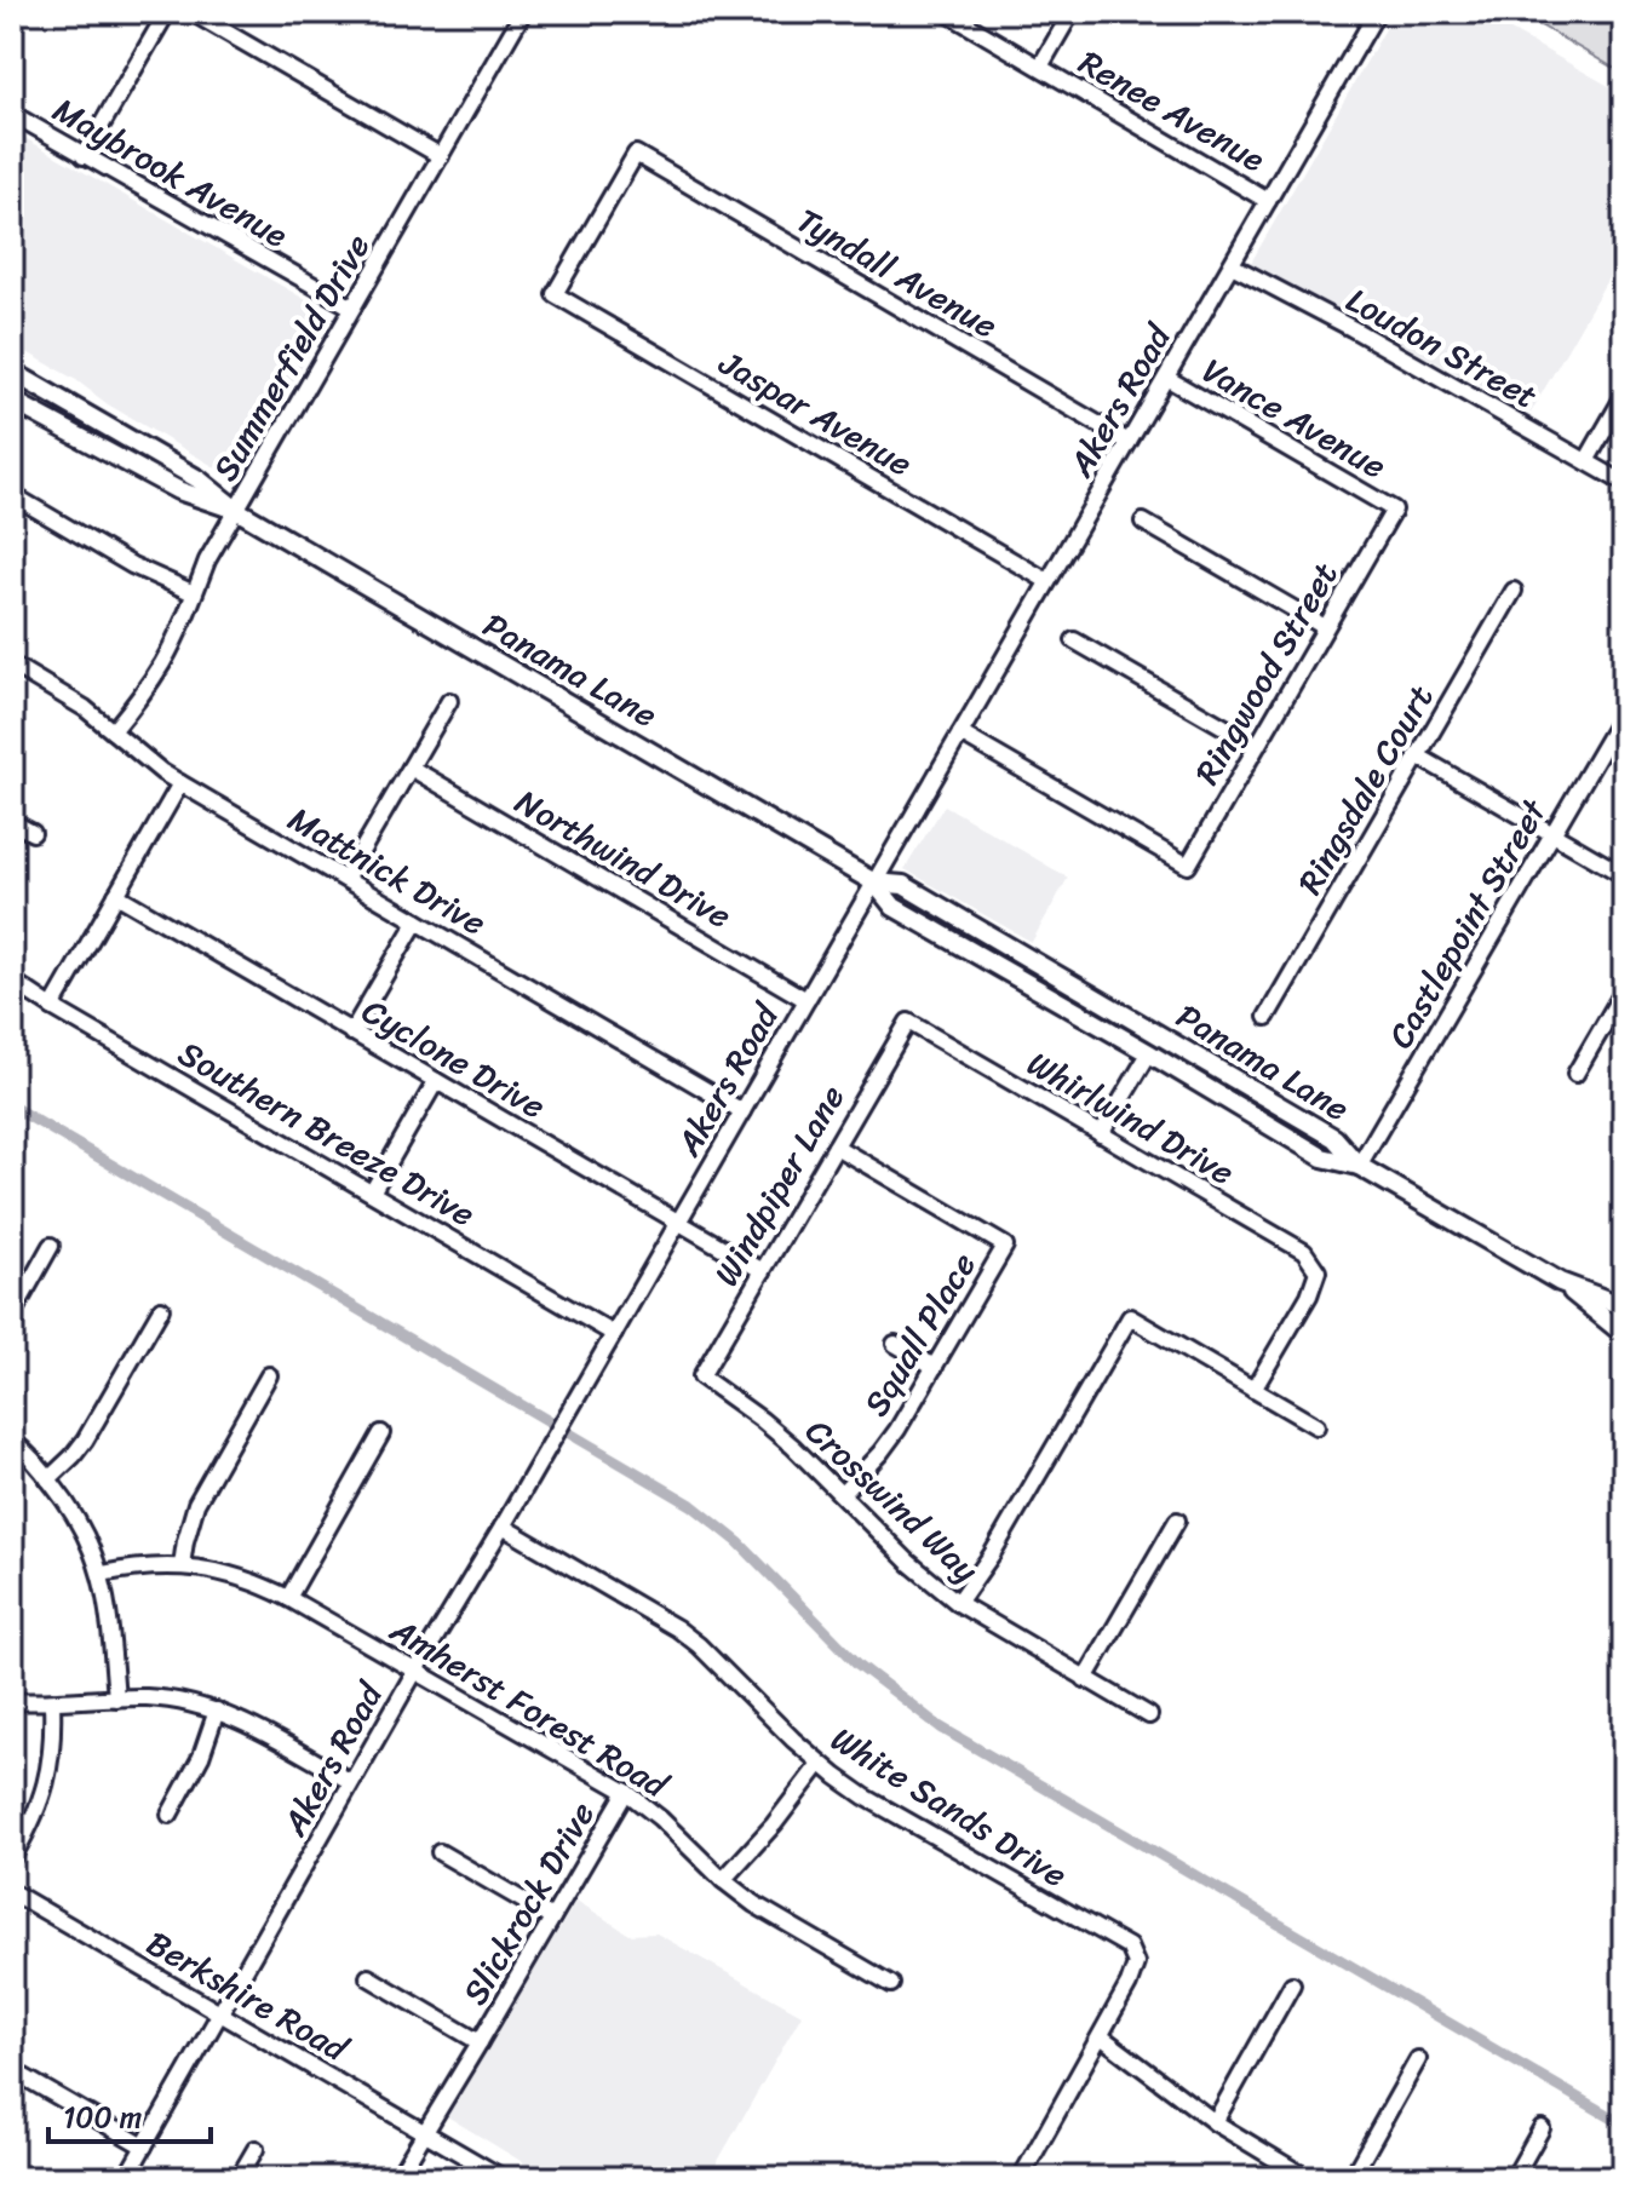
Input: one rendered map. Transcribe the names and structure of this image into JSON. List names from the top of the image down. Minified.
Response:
{"streets":{"main road":["Panama Lane"],"street":["Renee Avenue","Maybrook Avenue","Tyndall Avenue","Loudon Street","Summerfield Drive","Akers Road","Jaspar Avenue","Vance Avenue","Ringwood Street","Ringsdale Court","Northwind Drive","Mattnick Drive","Castlepoint Street","Cyclone Drive","Whirlwind Drive","Southern Breeze Drive","Windpiper Lane","Squall Place","Crosswind Way","Amherst Forest Road","White Sands Drive","Slickrock Drive","Berkshire Road"]},"crossings":[["Renee Avenue","Akers Road"],["Maybrook Avenue","Summerfield Drive"],["Tyndall Avenue","Akers Road"],["Tyndall Avenue","Jaspar Avenue"],["Loudon Street","Akers Road"],["Summerfield Drive","Panama Lane"],["Summerfield Drive","Mattnick Drive"],["Akers Road","Jaspar Avenue"],["Akers Road","Vance Avenue"],["Akers Road","Panama Lane"],["Akers Road","Ringwood Street"],["Akers Road","Northwind Drive"],["Akers Road","Mattnick Drive"],["Akers Road","Cyclone Drive"],["Akers Road","Southern Breeze Drive"],["Akers Road","Amherst Forest Road"],["Akers Road","White Sands Drive"],["Akers Road","Berkshire Road"],["Vance Avenue","Ringwood Street"],["Panama Lane","Castlepoint Street"],["Cyclone Drive","Windpiper Lane"],["Whirlwind Drive","Windpiper Lane"],["Windpiper Lane","Squall Place"],["Windpiper Lane","Crosswind Way"],["Squall Place","Crosswind Way"],["Amherst Forest Road","Slickrock Drive"],["Slickrock Drive","Berkshire Road"]],"scale_bar":"100 m"}
